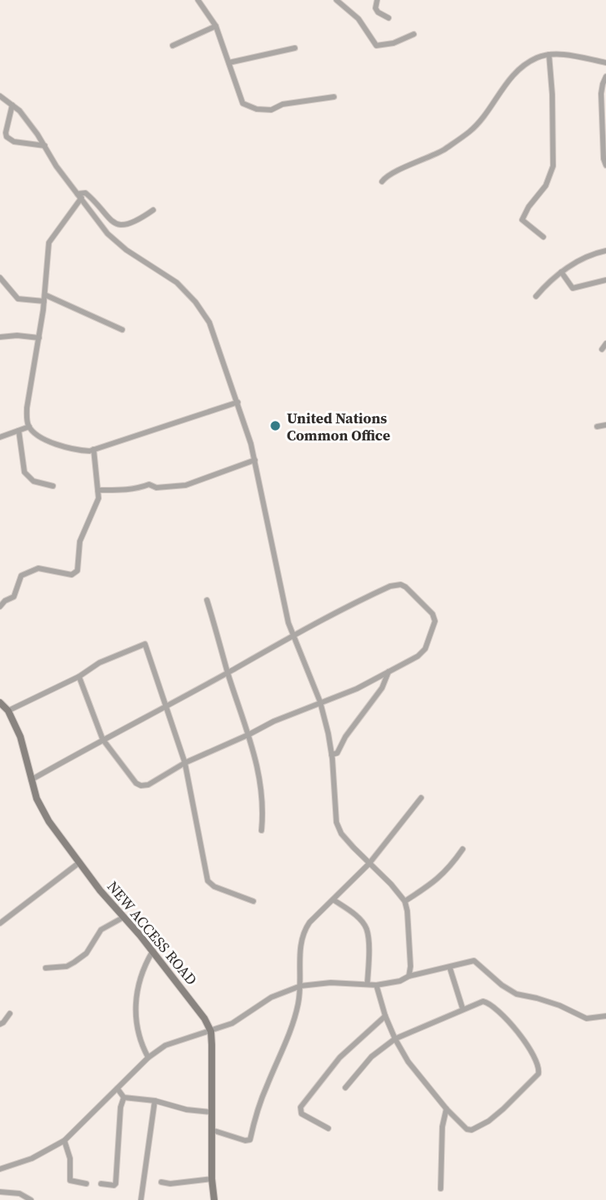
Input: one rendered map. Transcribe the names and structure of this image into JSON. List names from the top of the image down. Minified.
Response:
{"streets":{"main road":["NEW ACCESS ROAD"]},"places":["United Nations Common Office"]}
